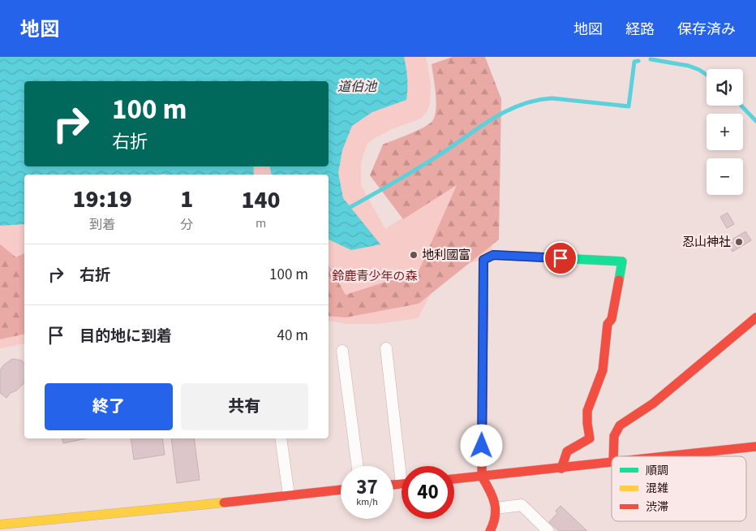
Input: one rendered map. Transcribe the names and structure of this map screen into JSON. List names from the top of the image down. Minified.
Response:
{"water":["道伯池"],"parks":["鈴鹿青少年の森"],"places":["忍山神社","地利國富"],"legend":["順調","混雑","渋滞"],"page":{"header":"地図","nav":["地図","経路","保存済み"],"map_buttons":["+","−"],"turn":["100 m","右折"],"eta":["19:19","到着","1","分","140","m"],"list":[{"name":"右折","value":"100 m"},{"name":"目的地に到着","value":"40 m"}],"buttons":["終了","共有"],"speed":"37 km/h","limit":"40"}}
